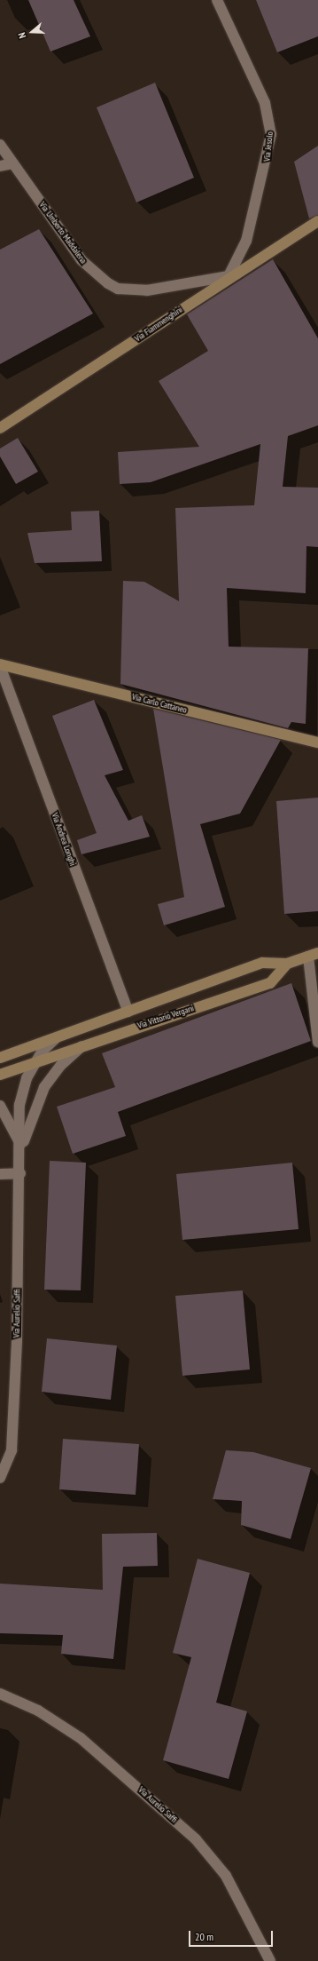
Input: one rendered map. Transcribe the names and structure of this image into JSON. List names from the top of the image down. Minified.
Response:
{"streets":{"street":["Via Jesolo","Via Umberto Maddalena","Via Fiammenghini","Via Carlo Cattaneo","Via Andrea Longhi","Via Vittorio Vergani","Via Aurelio Saffi"]},"crossings":[["Via Jesolo","Via Umberto Maddalena"],["Via Jesolo","Via Fiammenghini"],["Via Umberto Maddalena","Via Fiammenghini"],["Via Carlo Cattaneo","Via Andrea Longhi"],["Via Andrea Longhi","Via Vittorio Vergani"],["Via Vittorio Vergani","Via Aurelio Saffi"]],"scale_bar":"20 m","north":"left"}
